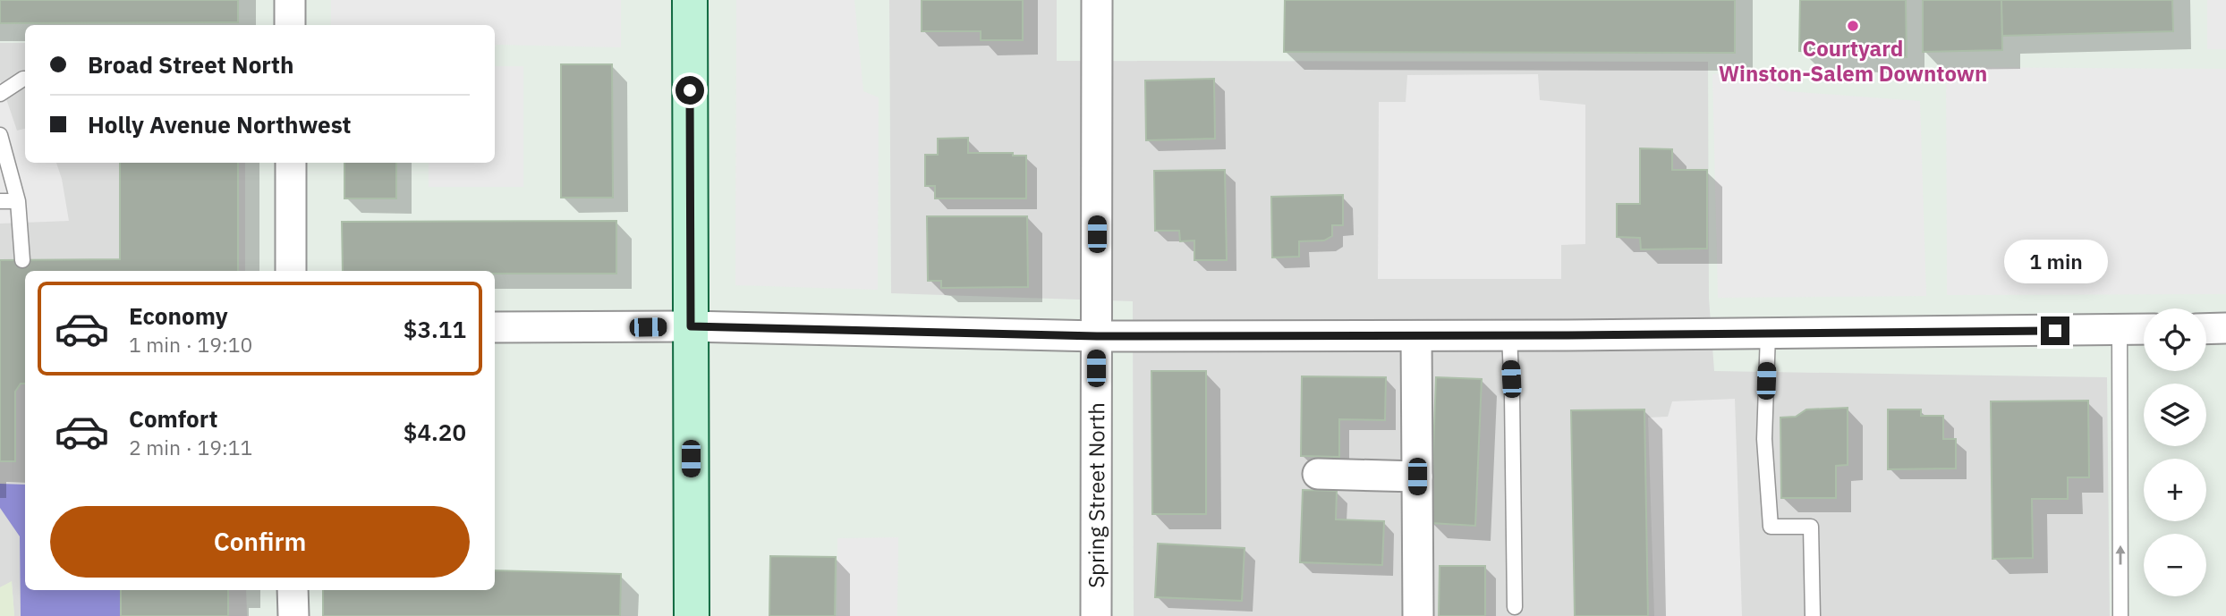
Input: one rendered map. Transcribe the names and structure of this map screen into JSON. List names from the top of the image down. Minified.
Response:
{"streets":{"street":["Spring Street North"]},"places":["Courtyard Winston-Salem Downtown"],"page":{"banner":["Broad Street North","Holly Avenue Northwest"],"bubble":"1 min","list":[{"name":"Economy","note":"1 min · 19:10","value":"$3.11"},{"name":"Comfort","note":"2 min · 19:11","value":"$4.20"}],"map_buttons":["+","−"],"buttons":"Confirm"}}
